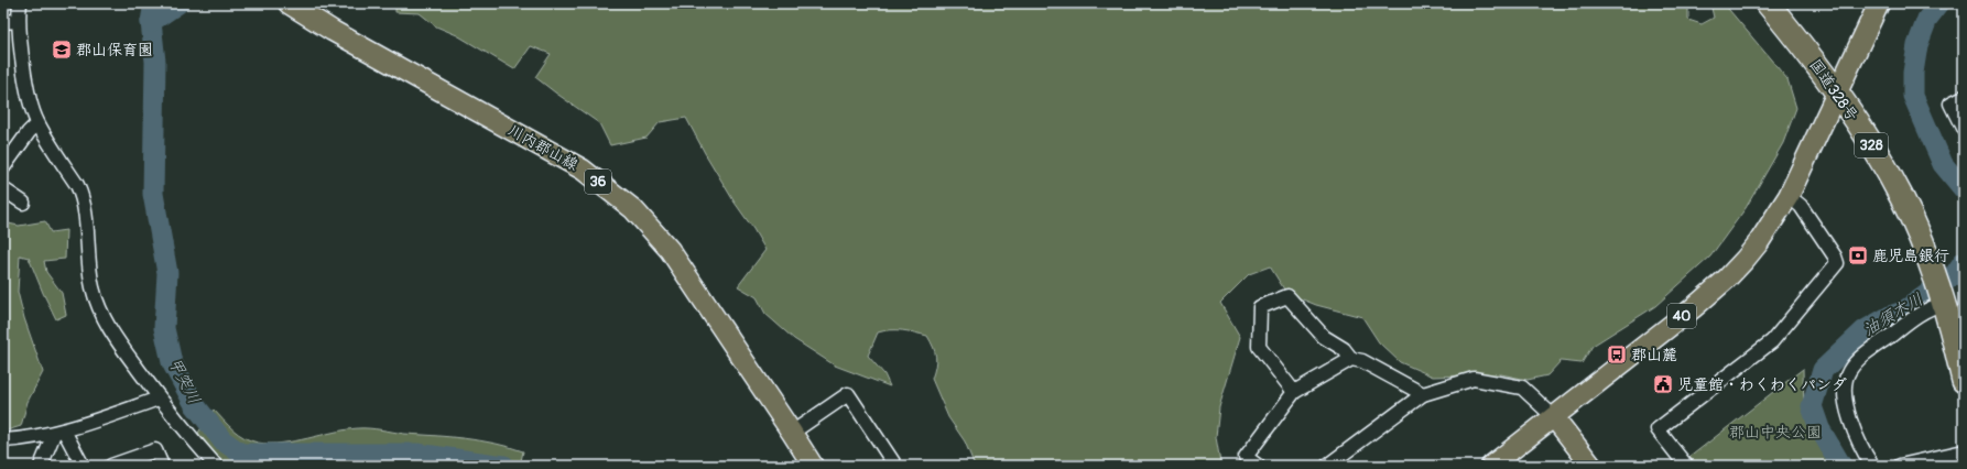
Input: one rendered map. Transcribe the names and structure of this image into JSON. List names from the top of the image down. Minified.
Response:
{"streets":{"highway":["国道328号","328"],"main road":["川内郡山線","36","40"]},"crossings":[["国道328号","40"]],"water":["油須木川","甲突川"],"parks":["郡山中央公園"],"places":{"school or university":["郡山保育園"],"bank":["鹿児島銀行"],"bus stop":["郡山麓"],"public building":["児童館・わくわくパンダ"]}}
